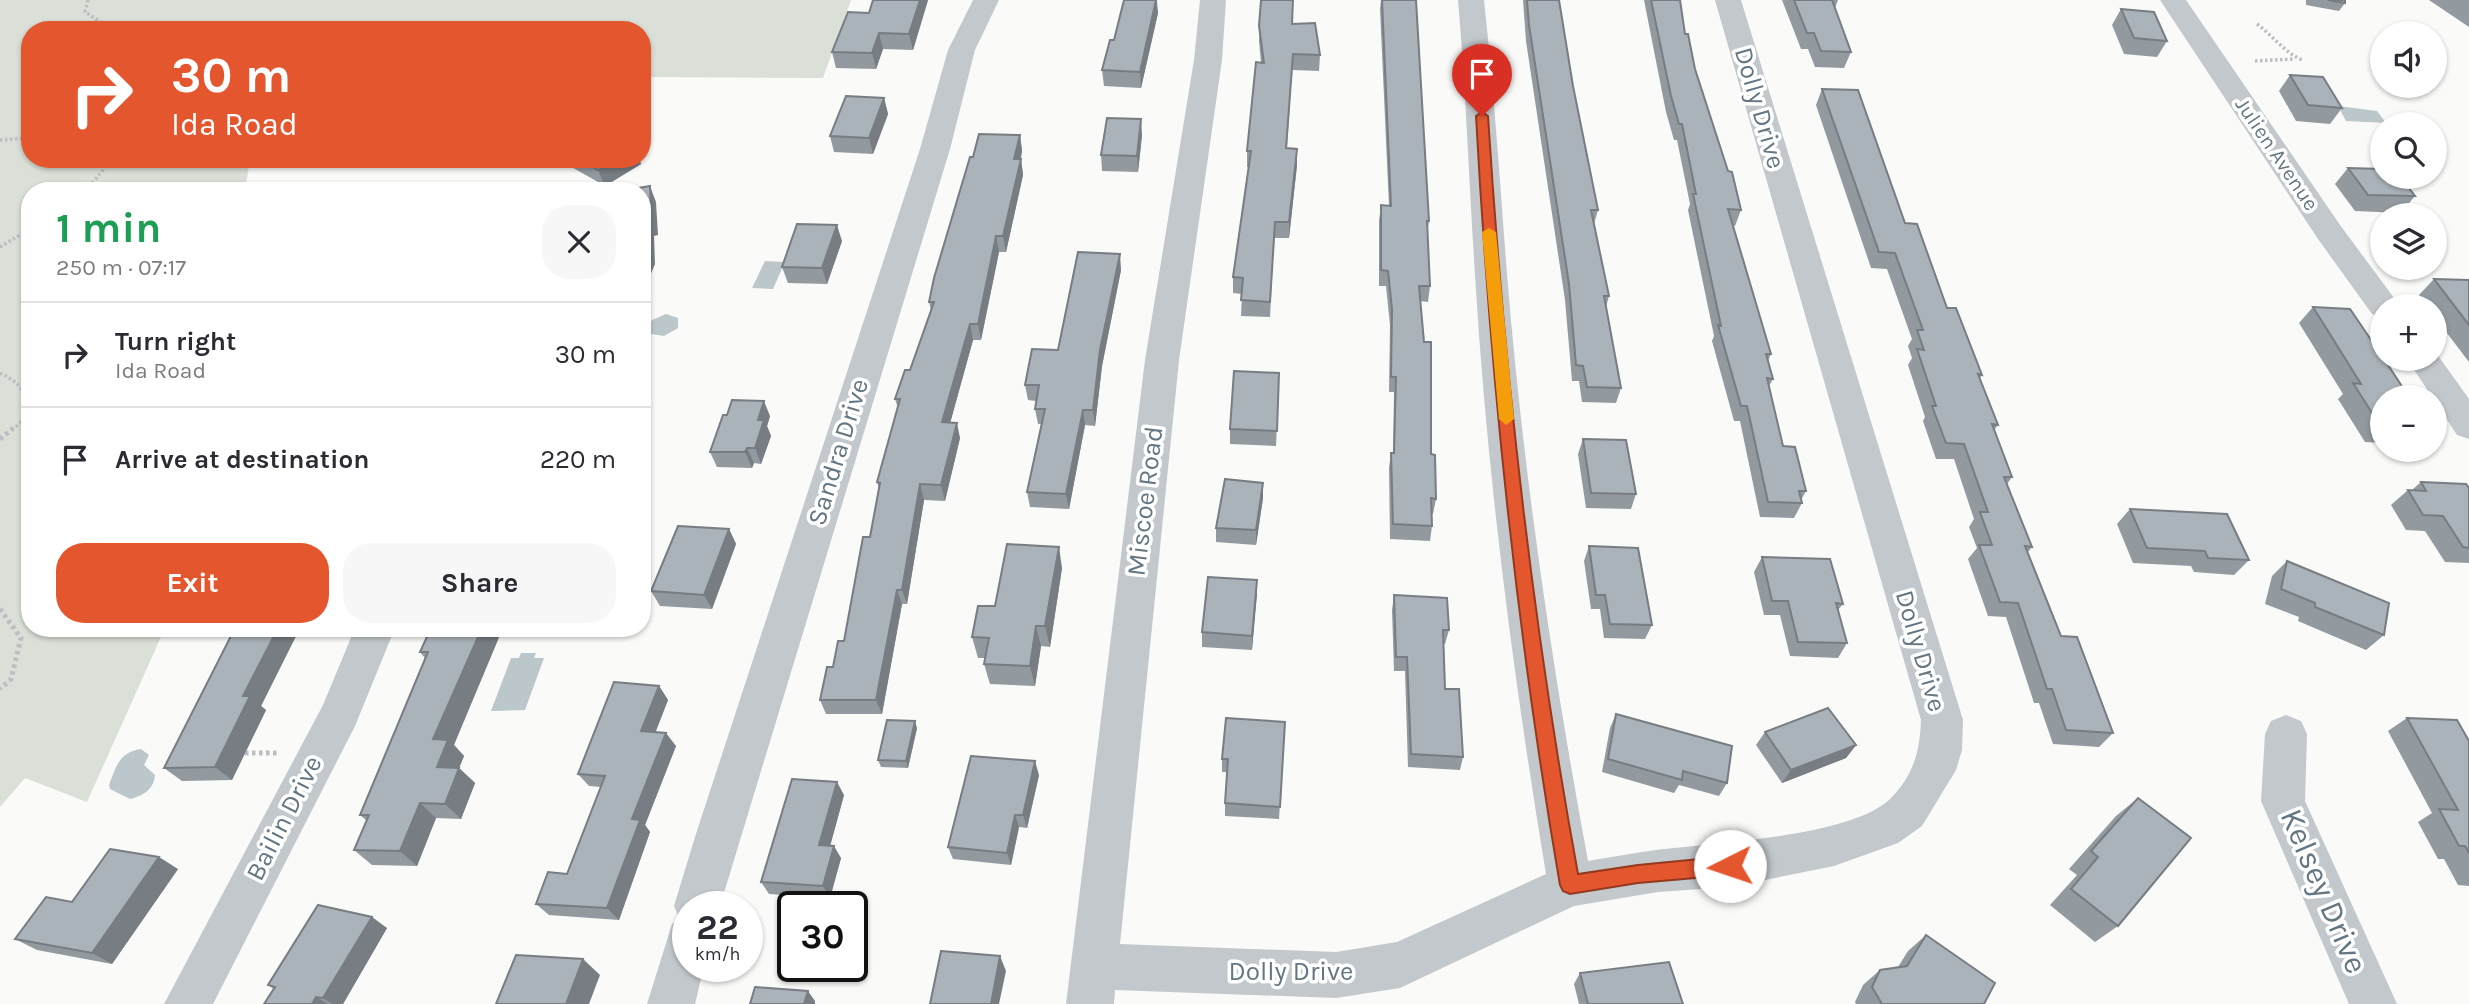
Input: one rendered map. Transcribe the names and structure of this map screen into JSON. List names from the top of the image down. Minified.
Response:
{"streets":{"street":["Dolly Drive","Julien Avenue","Sandra Drive","Miscoe Road","Bailin Drive","Kelsey Drive"]},"crossings":[["Dolly Drive","Miscoe Road"]],"page":{"map_buttons":["+","−"],"turn":["30 m","Ida Road"],"heading":["1 min","250 m · 07:17"],"list":[{"name":"Turn right","note":"Ida Road","value":"30 m"},{"name":"Arrive at destination","value":"220 m"}],"buttons":["Exit","Share"],"speed":"22 km/h","limit":"30"}}
